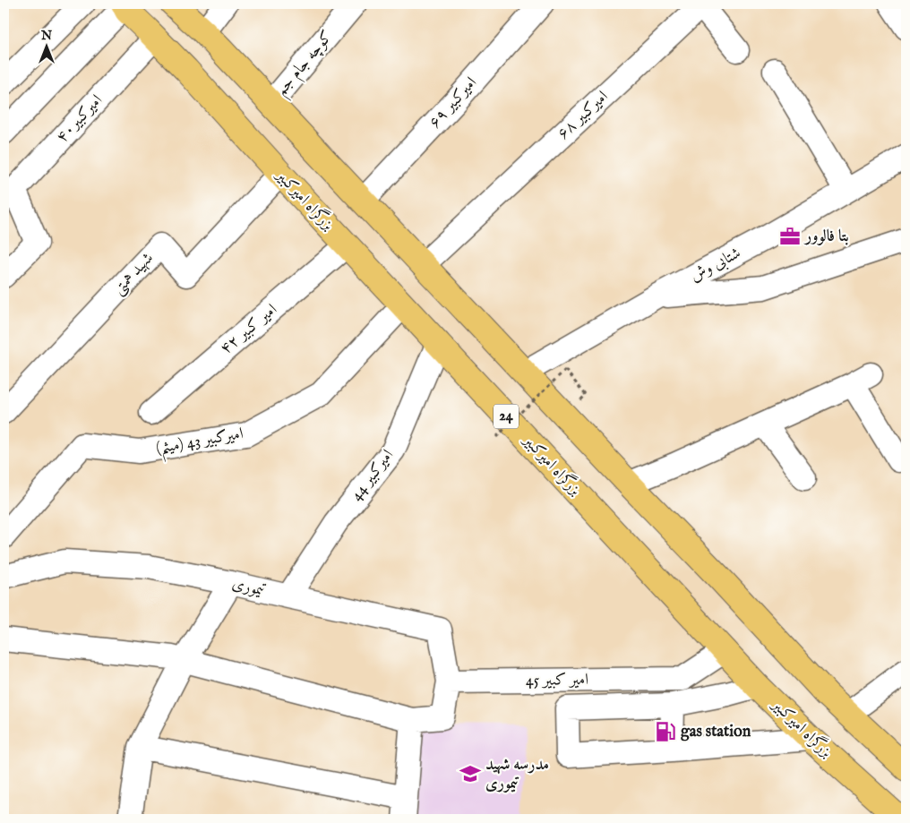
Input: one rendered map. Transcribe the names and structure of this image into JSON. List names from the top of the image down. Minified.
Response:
{"streets":{"main road":["بزرگراه امیرکبیر","24"],"street":["کوچه جام جم","امیرکبیر ۶۹","امیرکبیر ۶۸","امیرکبیر۴۰","شتابی وش","شهید همتی","امیر کبیر ۴۲","امیرکبیر 43 (میثم)","امیرکبیر 44","تیموری","امیر کبیر 45"]},"crossings":[["امیرکبیر۴۰","بزرگراه امیرکبیر"],["بزرگراه امیرکبیر","شهید همتی"],["بزرگراه امیرکبیر","امیر کبیر ۴۲"],["بزرگراه امیرکبیر","امیرکبیر 43 (میثم)"],["بزرگراه امیرکبیر","امیرکبیر 44"],["بزرگراه امیرکبیر","امیر کبیر 45"],["امیرکبیر 44","تیموری"],["تیموری","امیر کبیر 45"]],"places":{"office":["بتا فالوور"],"fuel station":["gas station"],"school or university":["مدرسه شهید تیموری"]},"north":"top"}
